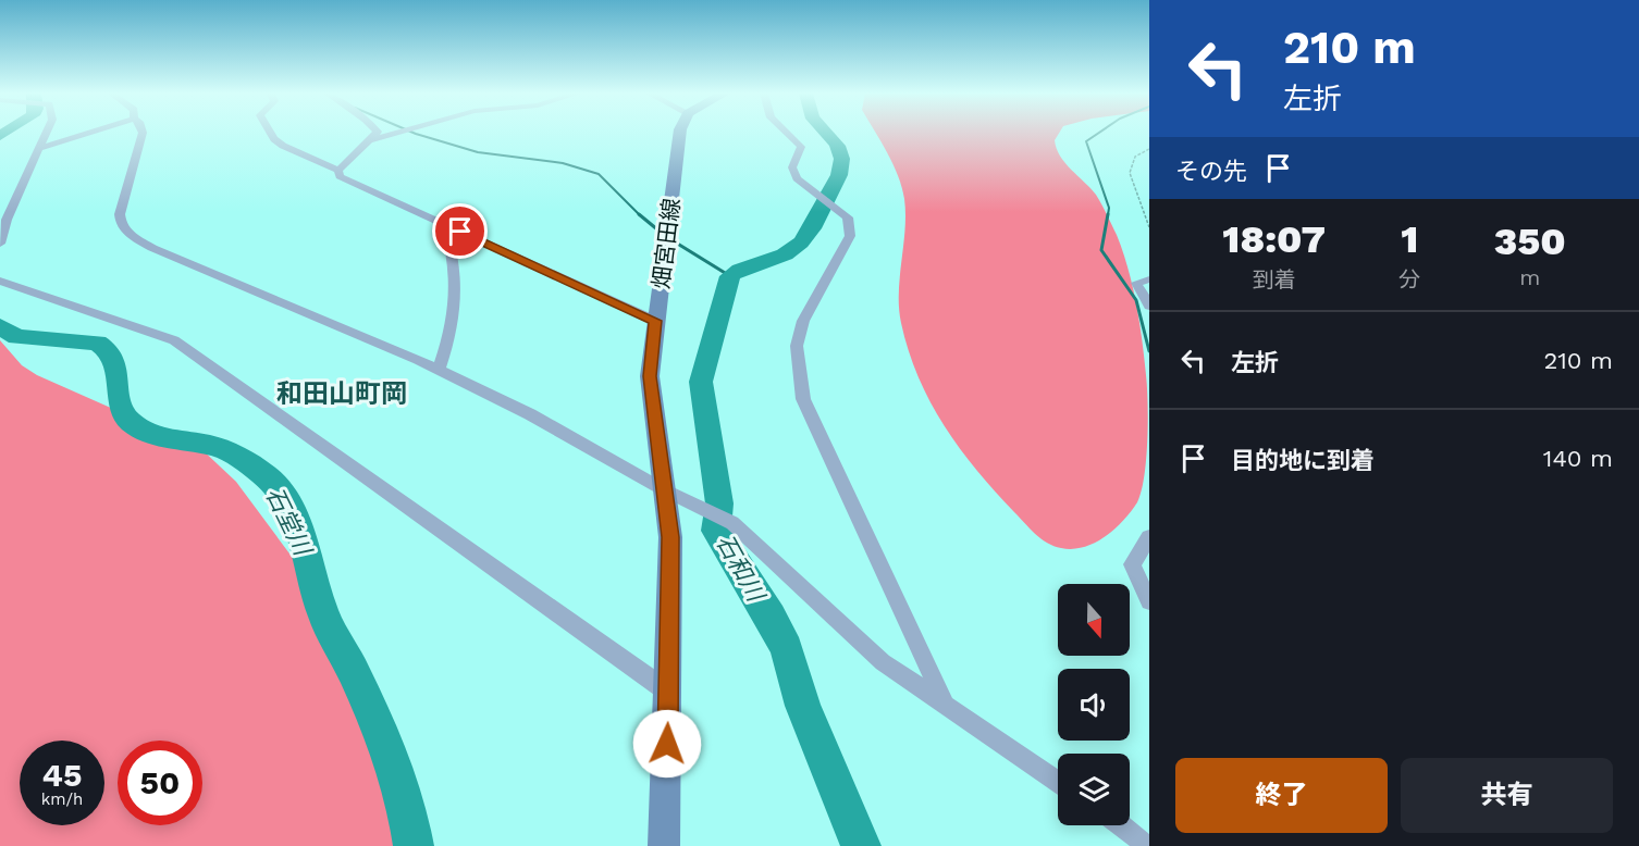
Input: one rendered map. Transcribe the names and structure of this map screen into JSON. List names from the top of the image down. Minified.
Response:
{"streets":{"main road":["畑宮田線"]},"districts":["和田山町岡"],"water":["石堂川","石和川"],"north":"bottom","page":{"turn":["210 m","左折"],"then":"その先","eta":["18:07","到着","1","分","350","m"],"list":[{"name":"左折","value":"210 m"},{"name":"目的地に到着","value":"140 m"}],"speed":"45 km/h","limit":"50","buttons":["終了","共有"]}}
